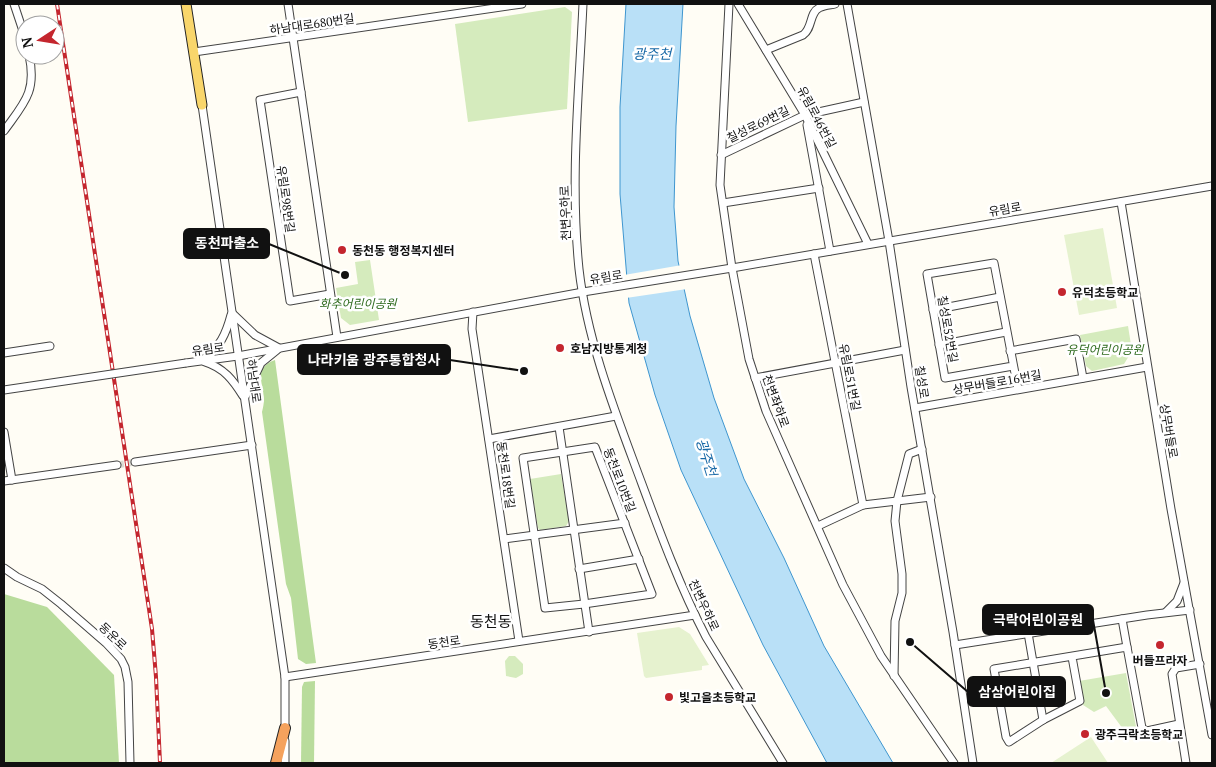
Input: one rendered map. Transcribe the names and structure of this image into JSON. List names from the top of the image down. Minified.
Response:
{"streets":{"main road":["하남대로"],"street":["하남대로680번길","유림로46번길","칠성로69번길","유림로98번길","유림로","천변우하로","칠성로52번길","유림로51번길","칠성로","상무버들로16번길","천변좌하로","상무버들로","동천로18번길","동천로10번길","동운로","동천로"]},"crossings":[["하남대로680번길","하남대로"],["유림로46번길","칠성로69번길"],["유림로46번길","유림로"],["칠성로69번길","칠성로"],["칠성로69번길","천변좌하로"],["유림로","천변우하로"],["유림로","유림로51번길"],["유림로","하남대로"],["유림로","칠성로"],["유림로","천변좌하로"],["유림로","상무버들로"],["유림로","동천로18번길"],["천변우하로","동천로"],["하남대로","동천로"],["칠성로","상무버들로16번길"],["상무버들로16번길","상무버들로"],["동천로18번길","동천로10번길"],["동천로18번길","동천로"]],"districts":["동천동"],"water":["광주천"],"parks":["화추어린이공원","유덕어린이공원"],"places":["동천동 행정복지센터","동천파출소","유덕초등학교","호남지방통계청","나라키움 광주통합청사","삼삼어린이집","버들프라자","극락어린이공원","빛고을초등학교","광주극락초등학교"],"north":"left"}
